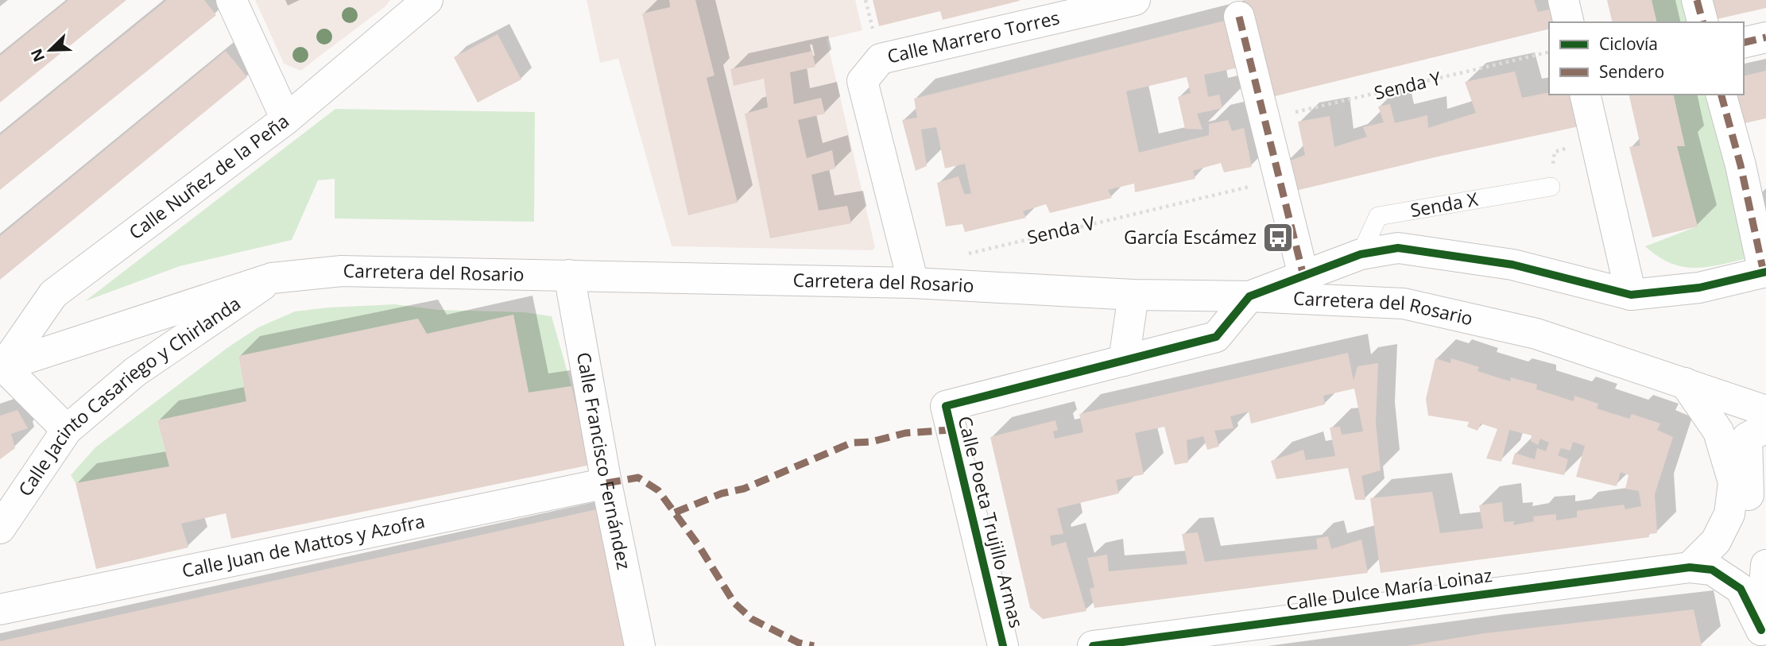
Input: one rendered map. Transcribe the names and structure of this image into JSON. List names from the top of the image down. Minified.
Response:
{"streets":{"street":["Calle Marrero Torres","Calle Nuñez de la Peña","Carretera del Rosario","Calle Jacinto Casariego y Chirlanda","Calle Francisco Fernández","Calle Poeta Trujillo Armas","Calle Juan de Mattos y Azofra","Calle Dulce María Loinaz"],"lane":["Senda X"],"path":["Senda Y","Senda V"]},"crossings":[["Calle Marrero Torres","Carretera del Rosario"],["Calle Nuñez de la Peña","Carretera del Rosario"],["Carretera del Rosario","Calle Jacinto Casariego y Chirlanda"],["Carretera del Rosario","Calle Francisco Fernández"],["Calle Francisco Fernández","Calle Juan de Mattos y Azofra"]],"places":{"bus stop":["García Escámez"]},"legend":["Ciclovía","Sendero"],"north":"bottom left"}
